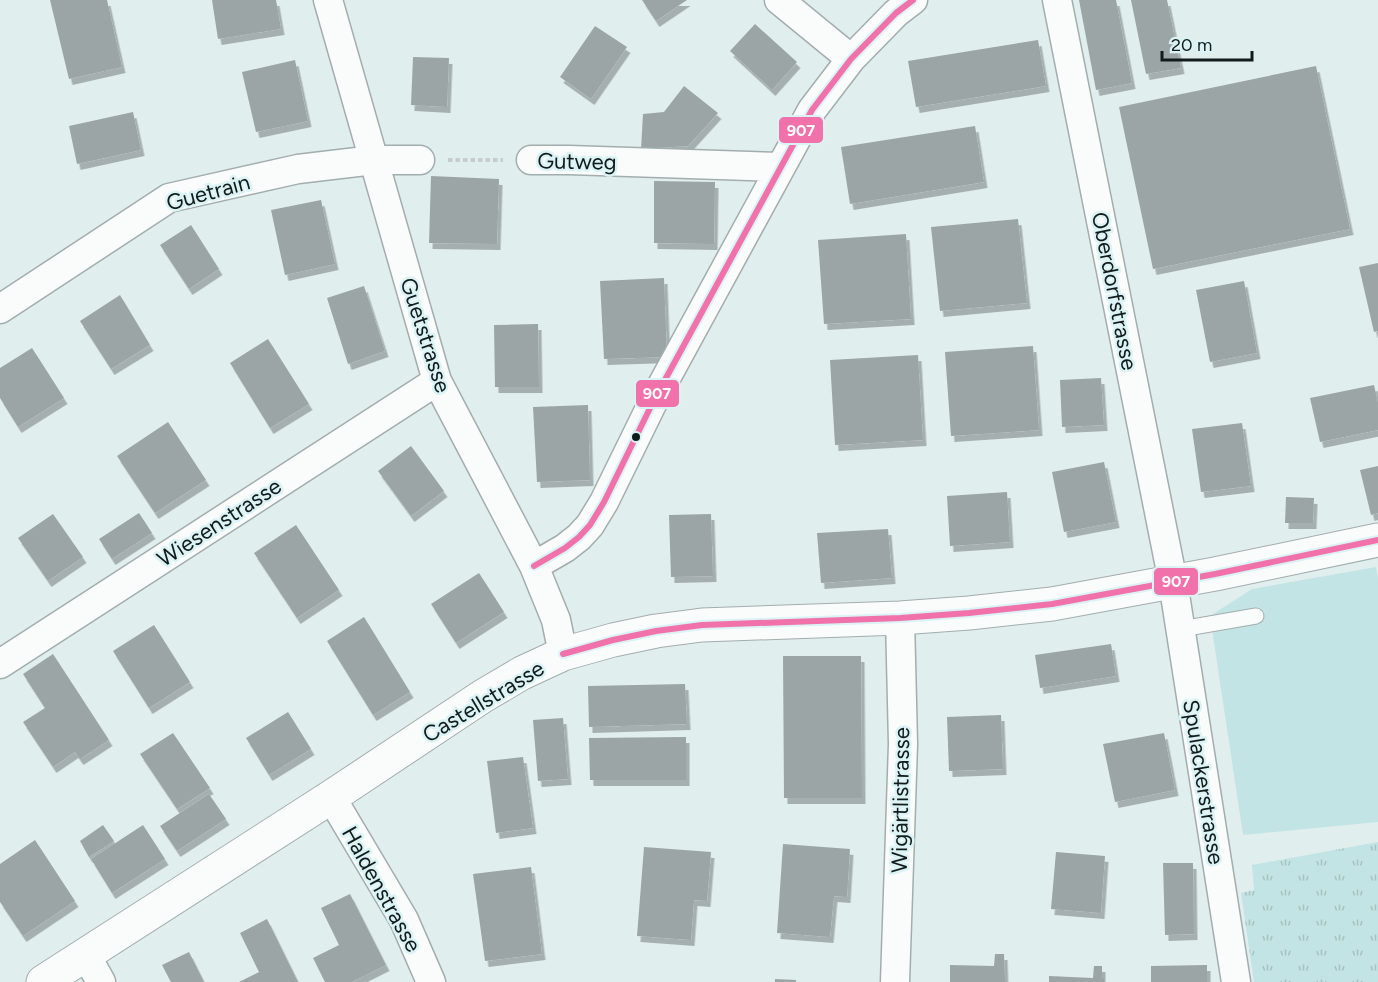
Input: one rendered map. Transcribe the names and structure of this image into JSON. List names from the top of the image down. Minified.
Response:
{"streets":{"street":["Gutweg","Guetrain","Oberdorfstrasse","Guetstrasse","Wiesenstrasse","Castellstrasse","Spulackerstrasse","Wigärtlistrasse","Haldenstrasse"]},"crossings":[["Guetrain","Guetstrasse"],["Oberdorfstrasse","Castellstrasse"],["Oberdorfstrasse","Spulackerstrasse"],["Guetstrasse","Wiesenstrasse"],["Guetstrasse","Castellstrasse"],["Castellstrasse","Spulackerstrasse"],["Castellstrasse","Wigärtlistrasse"],["Castellstrasse","Haldenstrasse"]],"lines":["transit line 907"],"scale_bar":"20 m"}
